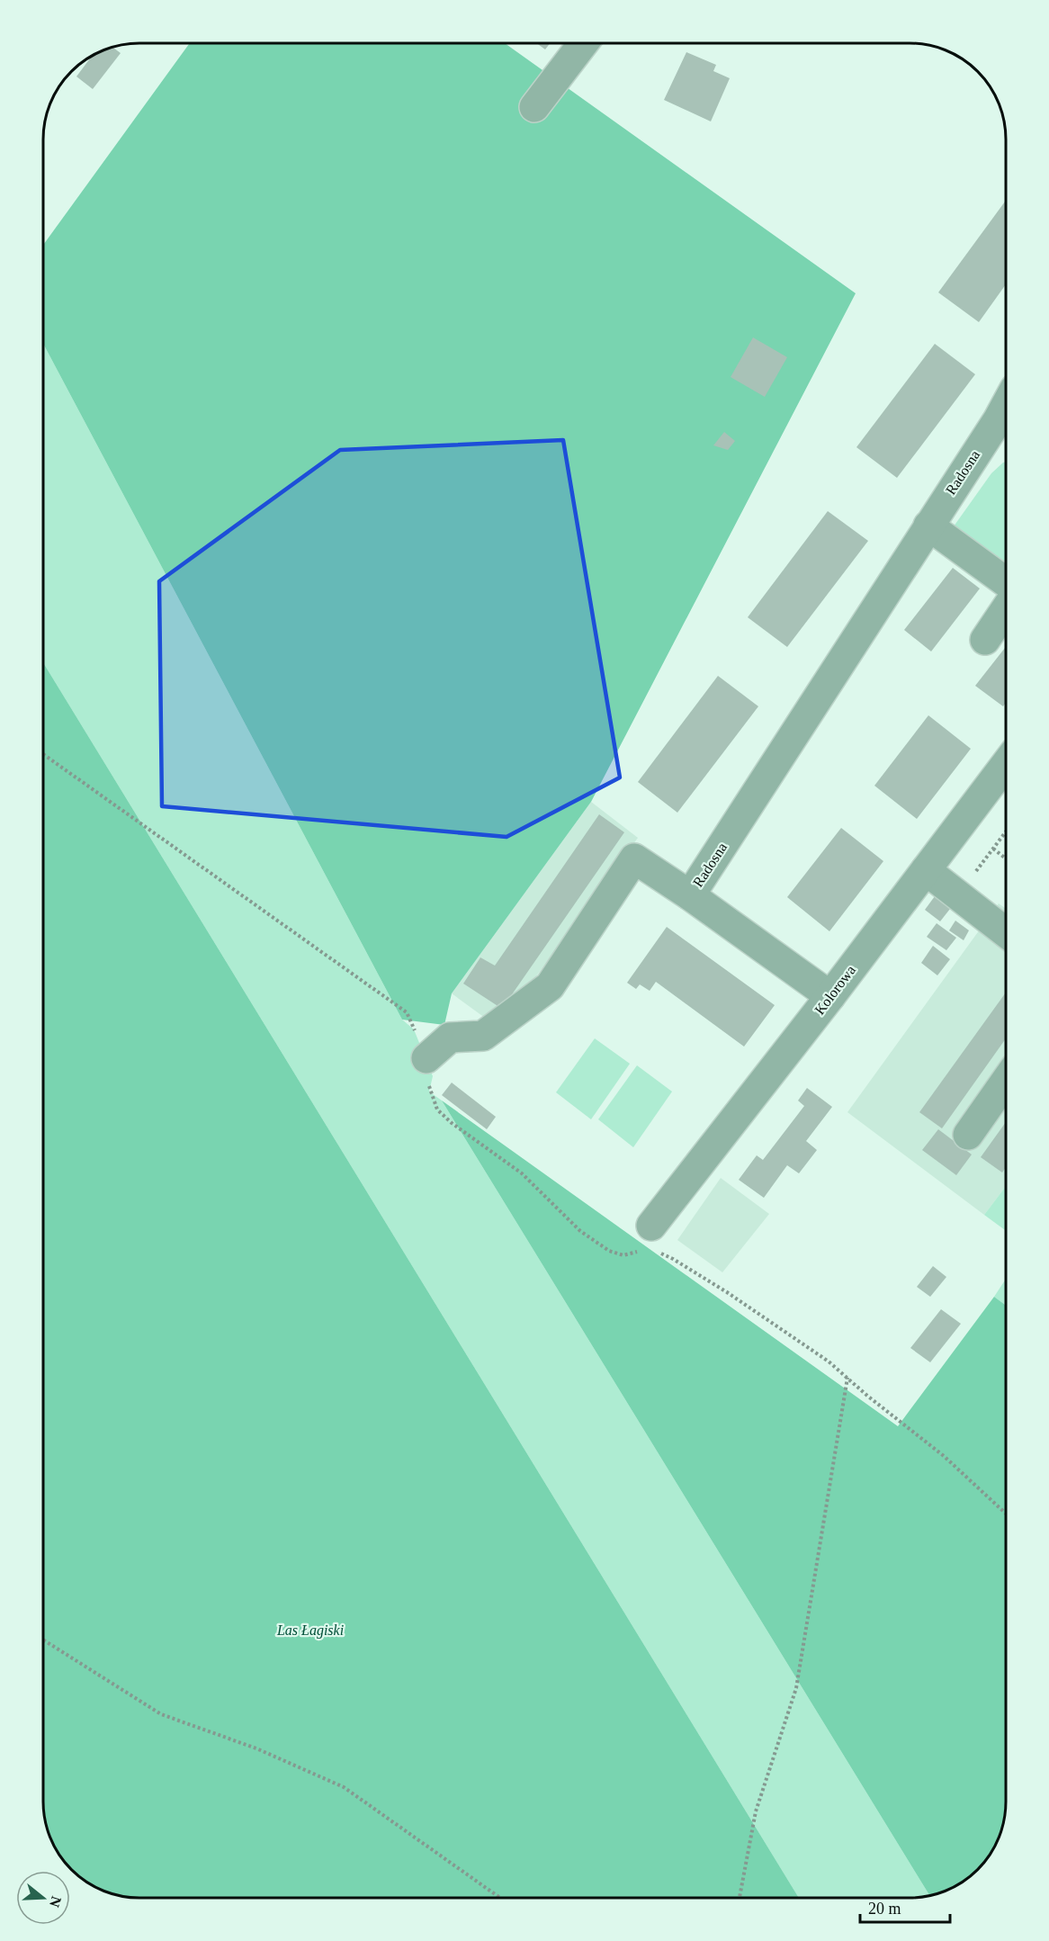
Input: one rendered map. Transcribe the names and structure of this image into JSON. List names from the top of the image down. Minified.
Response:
{"streets":{"street":["Radosna","Kolorowa"]},"parks":["Las Łagiski"],"scale_bar":"20 m","north":"right"}
